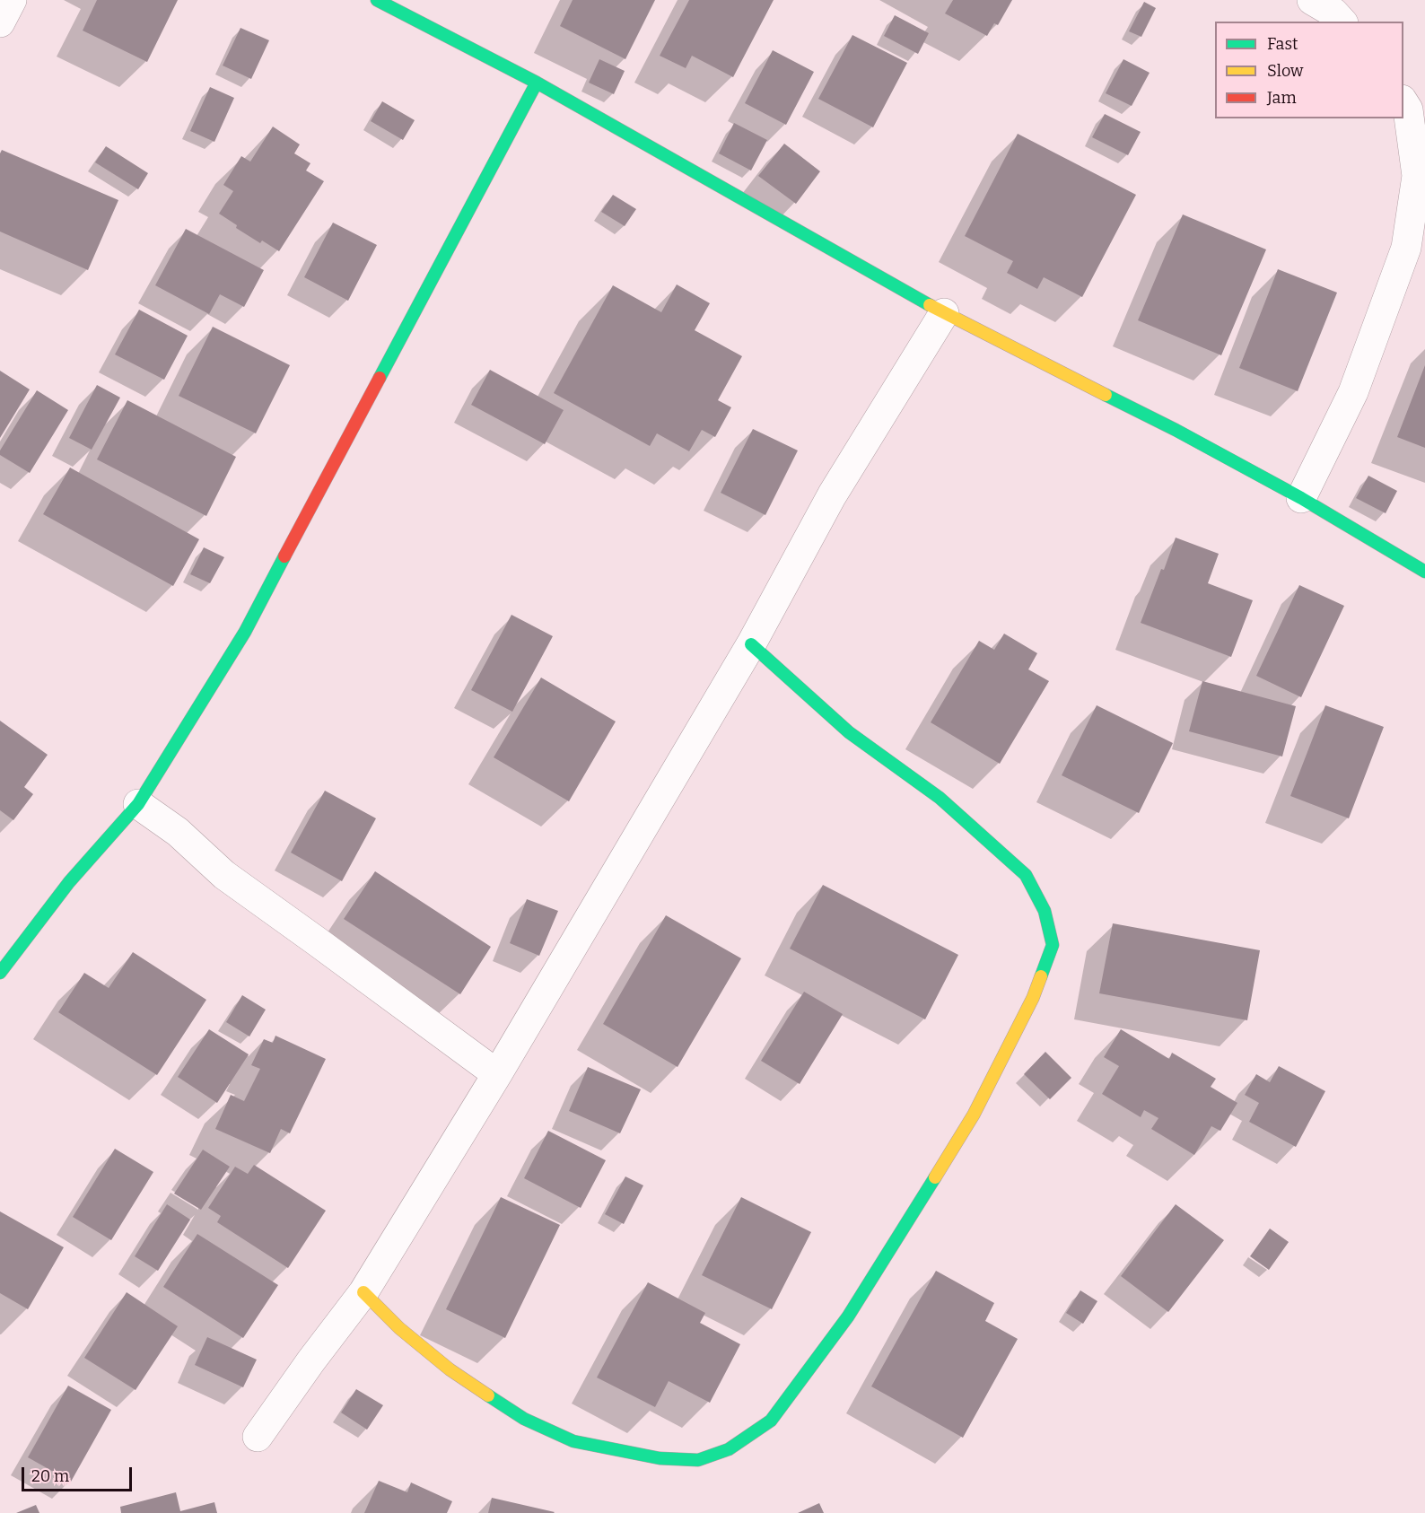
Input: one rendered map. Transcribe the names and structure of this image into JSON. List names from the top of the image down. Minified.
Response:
{"legend":["Fast","Slow","Jam"],"scale_bar":"20 m"}
